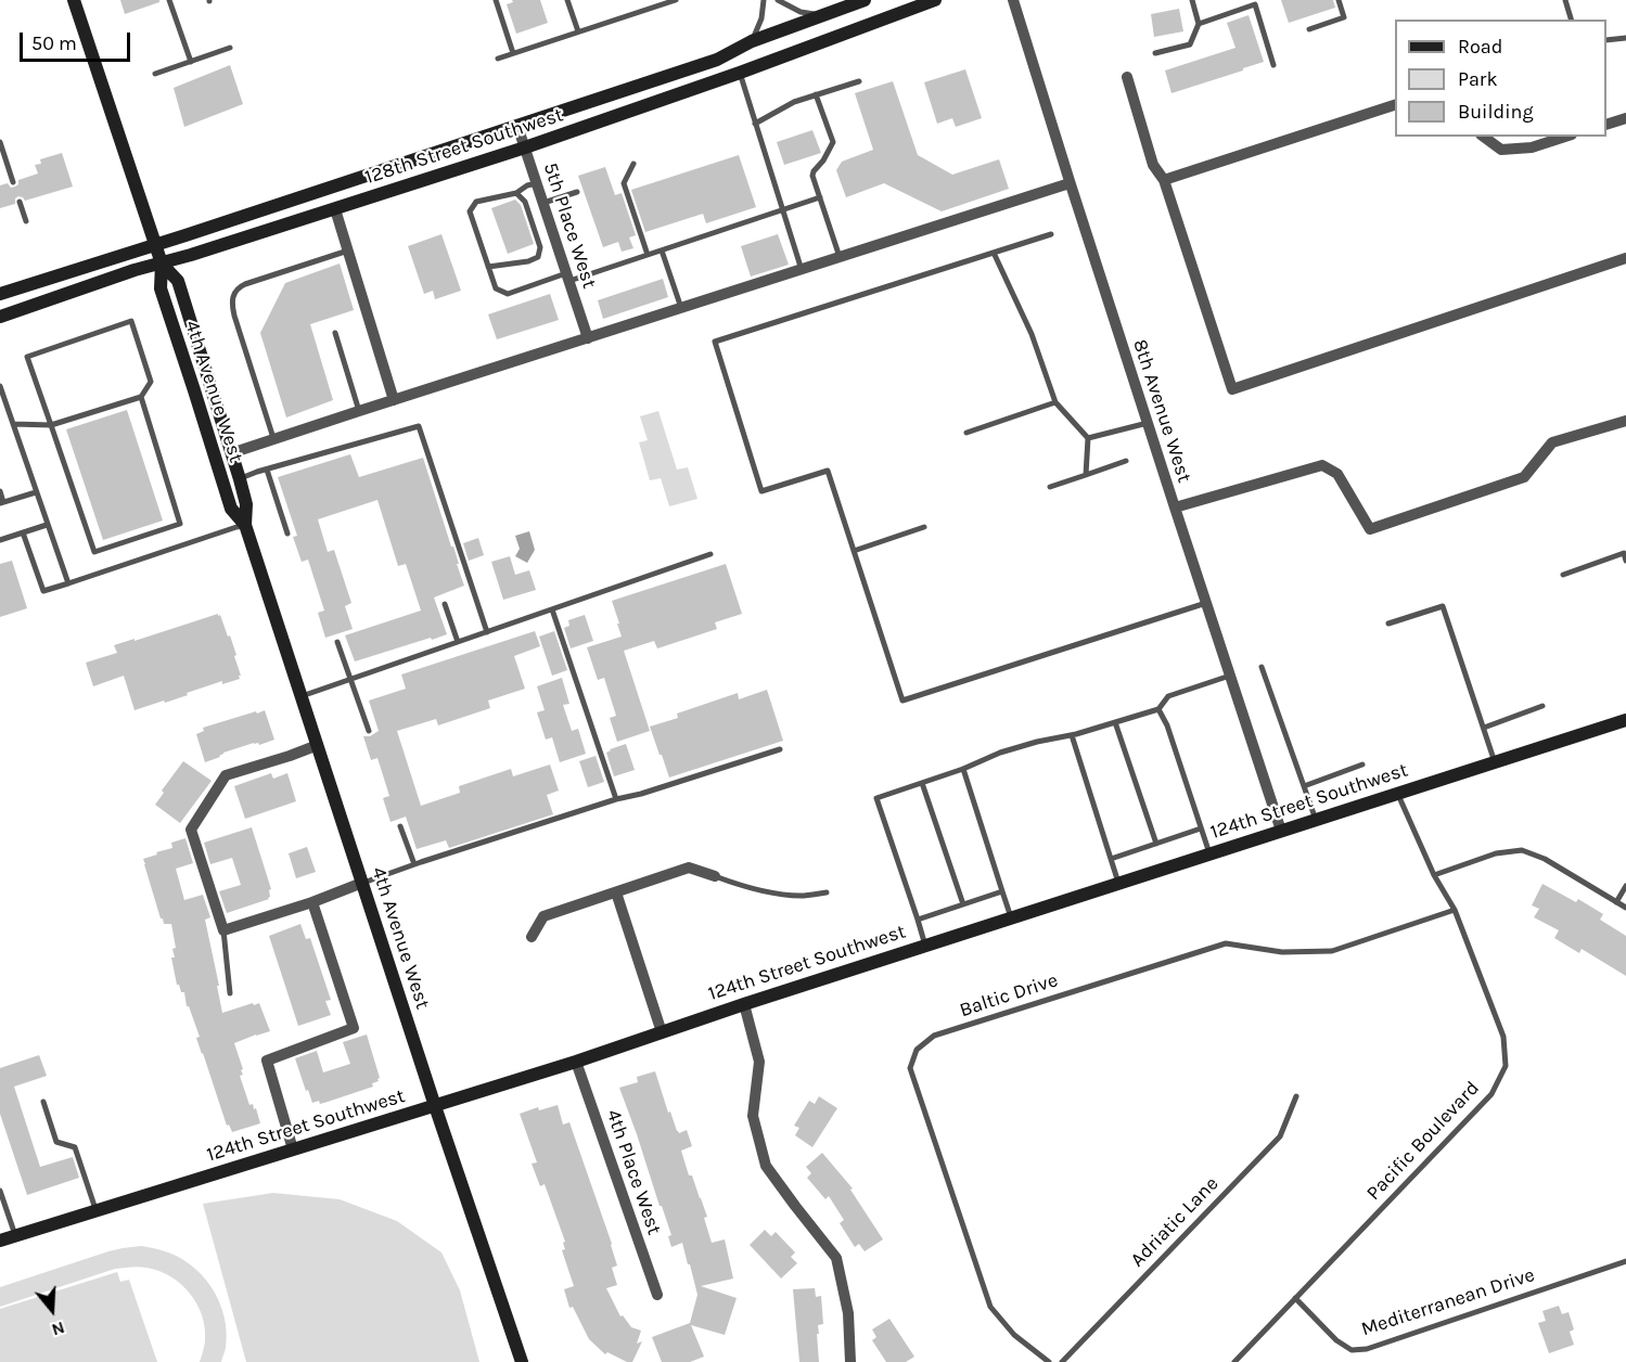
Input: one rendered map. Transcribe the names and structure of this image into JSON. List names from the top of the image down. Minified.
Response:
{"streets":{"street":["128th Street Southwest","5th Place West","4th Avenue West","8th Avenue West","124th Street Southwest","4th Place West"],"lane":["Baltic Drive","Pacific Boulevard","Adriatic Lane","Mediterranean Drive"]},"crossings":[["128th Street Southwest","5th Place West"],["128th Street Southwest","4th Avenue West"],["4th Avenue West","124th Street Southwest"],["8th Avenue West","124th Street Southwest"],["124th Street Southwest","Pacific Boulevard"],["124th Street Southwest","4th Place West"],["Baltic Drive","Pacific Boulevard"],["Pacific Boulevard","Mediterranean Drive"]],"legend":["Road","Park","Building"],"scale_bar":"50 m","north":"bottom"}
